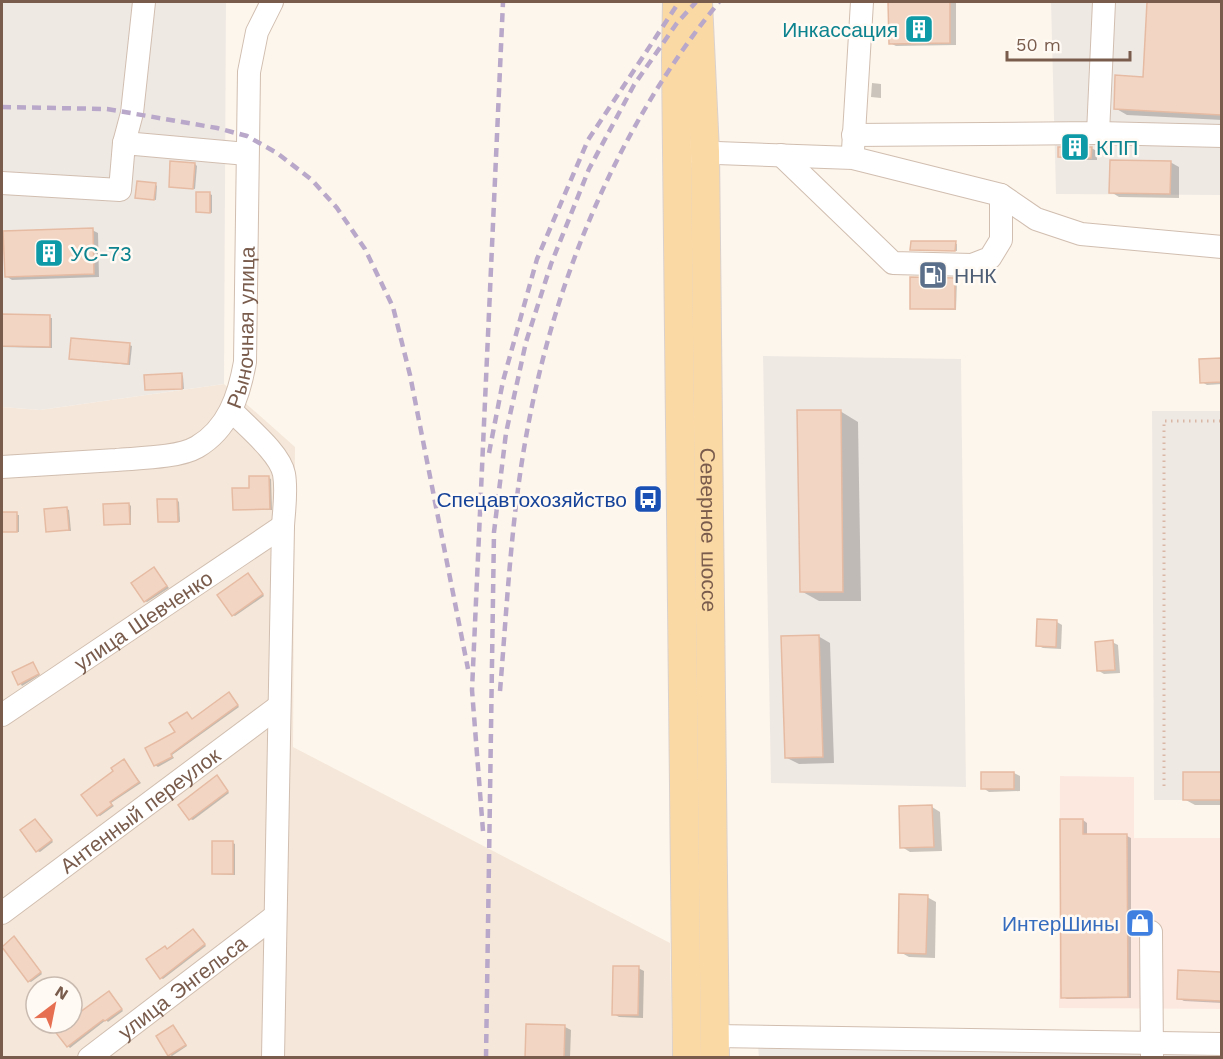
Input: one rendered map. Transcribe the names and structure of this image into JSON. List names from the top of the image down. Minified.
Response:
{"streets":{"main road":["Северное шоссе"],"street":["Рыночная улица","улица Шевченко","Антенный переулок","улица Энгельса"]},"places":{"building":["Инкассация","КПП","УС-73"],"fuel station":["ННК"],"bus stop":["Спецавтохозяйство"],"shop":["ИнтерШины"]},"scale_bar":"50 m","north":"top right"}
